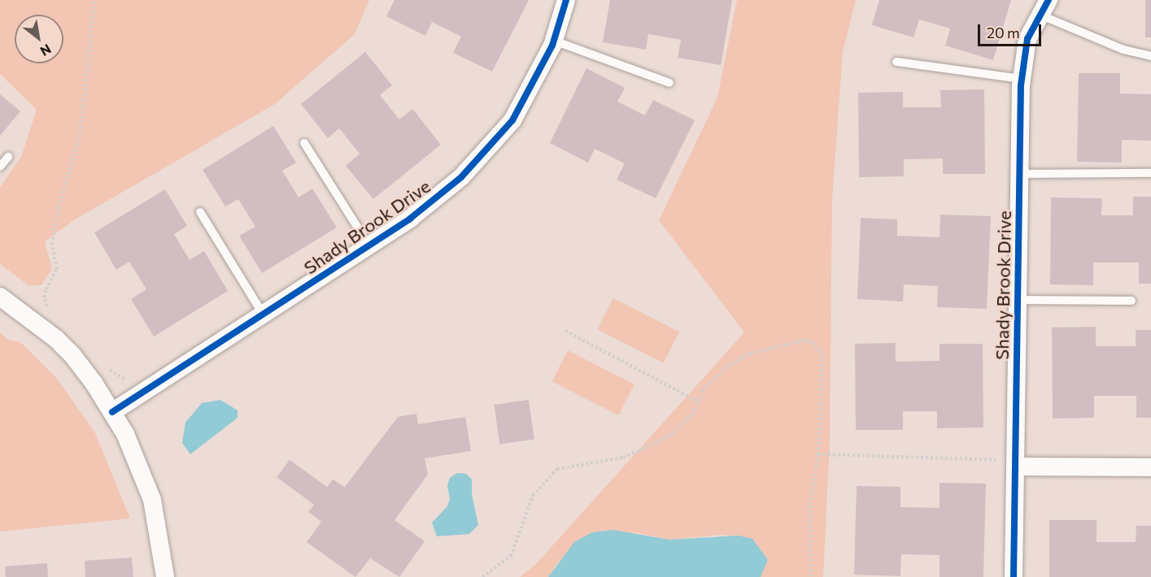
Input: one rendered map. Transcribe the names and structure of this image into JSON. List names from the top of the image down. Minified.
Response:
{"streets":{"street":["Shady Brook Drive"]},"scale_bar":"20 m","north":"bottom right"}
